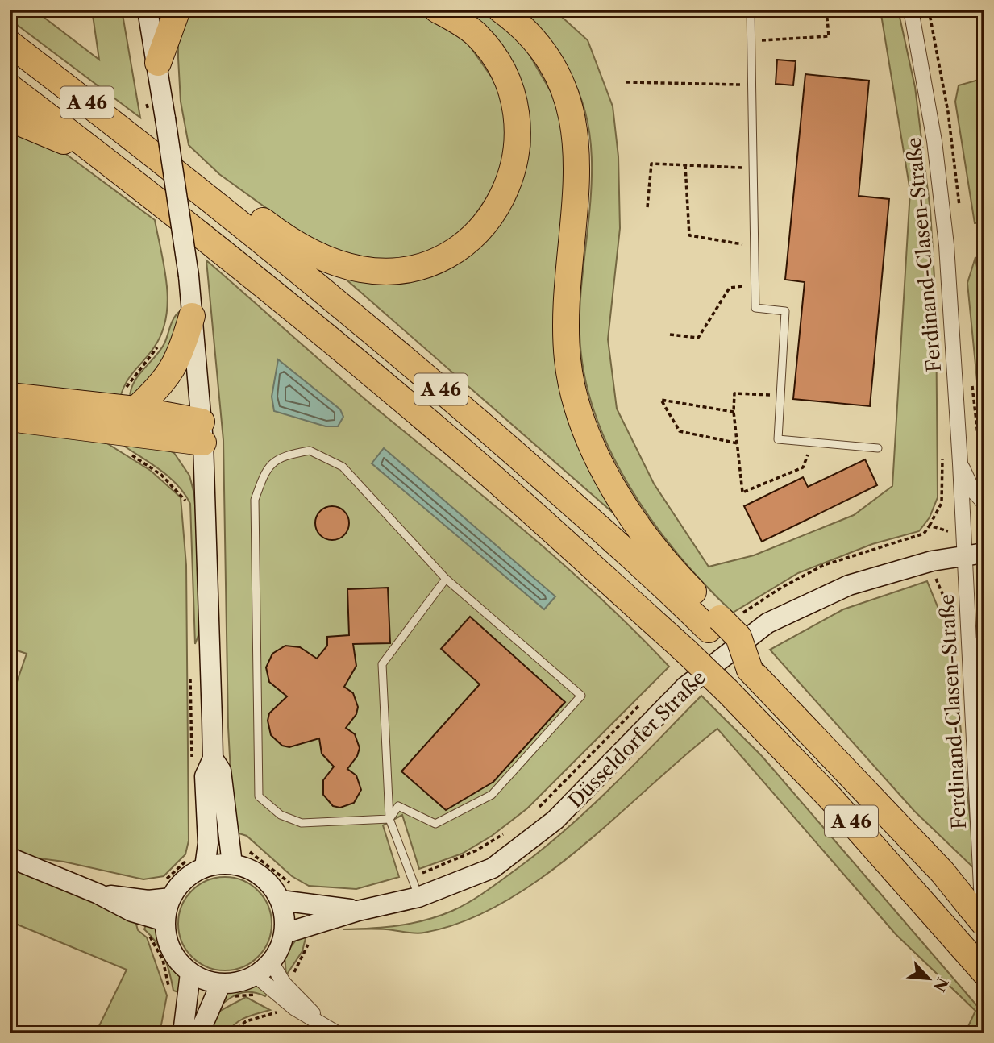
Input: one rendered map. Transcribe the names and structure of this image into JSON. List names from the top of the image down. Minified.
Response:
{"streets":{"highway":["A 46"],"main road":["Düsseldorfer Straße"],"street":["Ferdinand-Clasen-Straße"]},"crossings":[["Ferdinand-Clasen-Straße","Düsseldorfer Straße"]],"north":"bottom right"}
